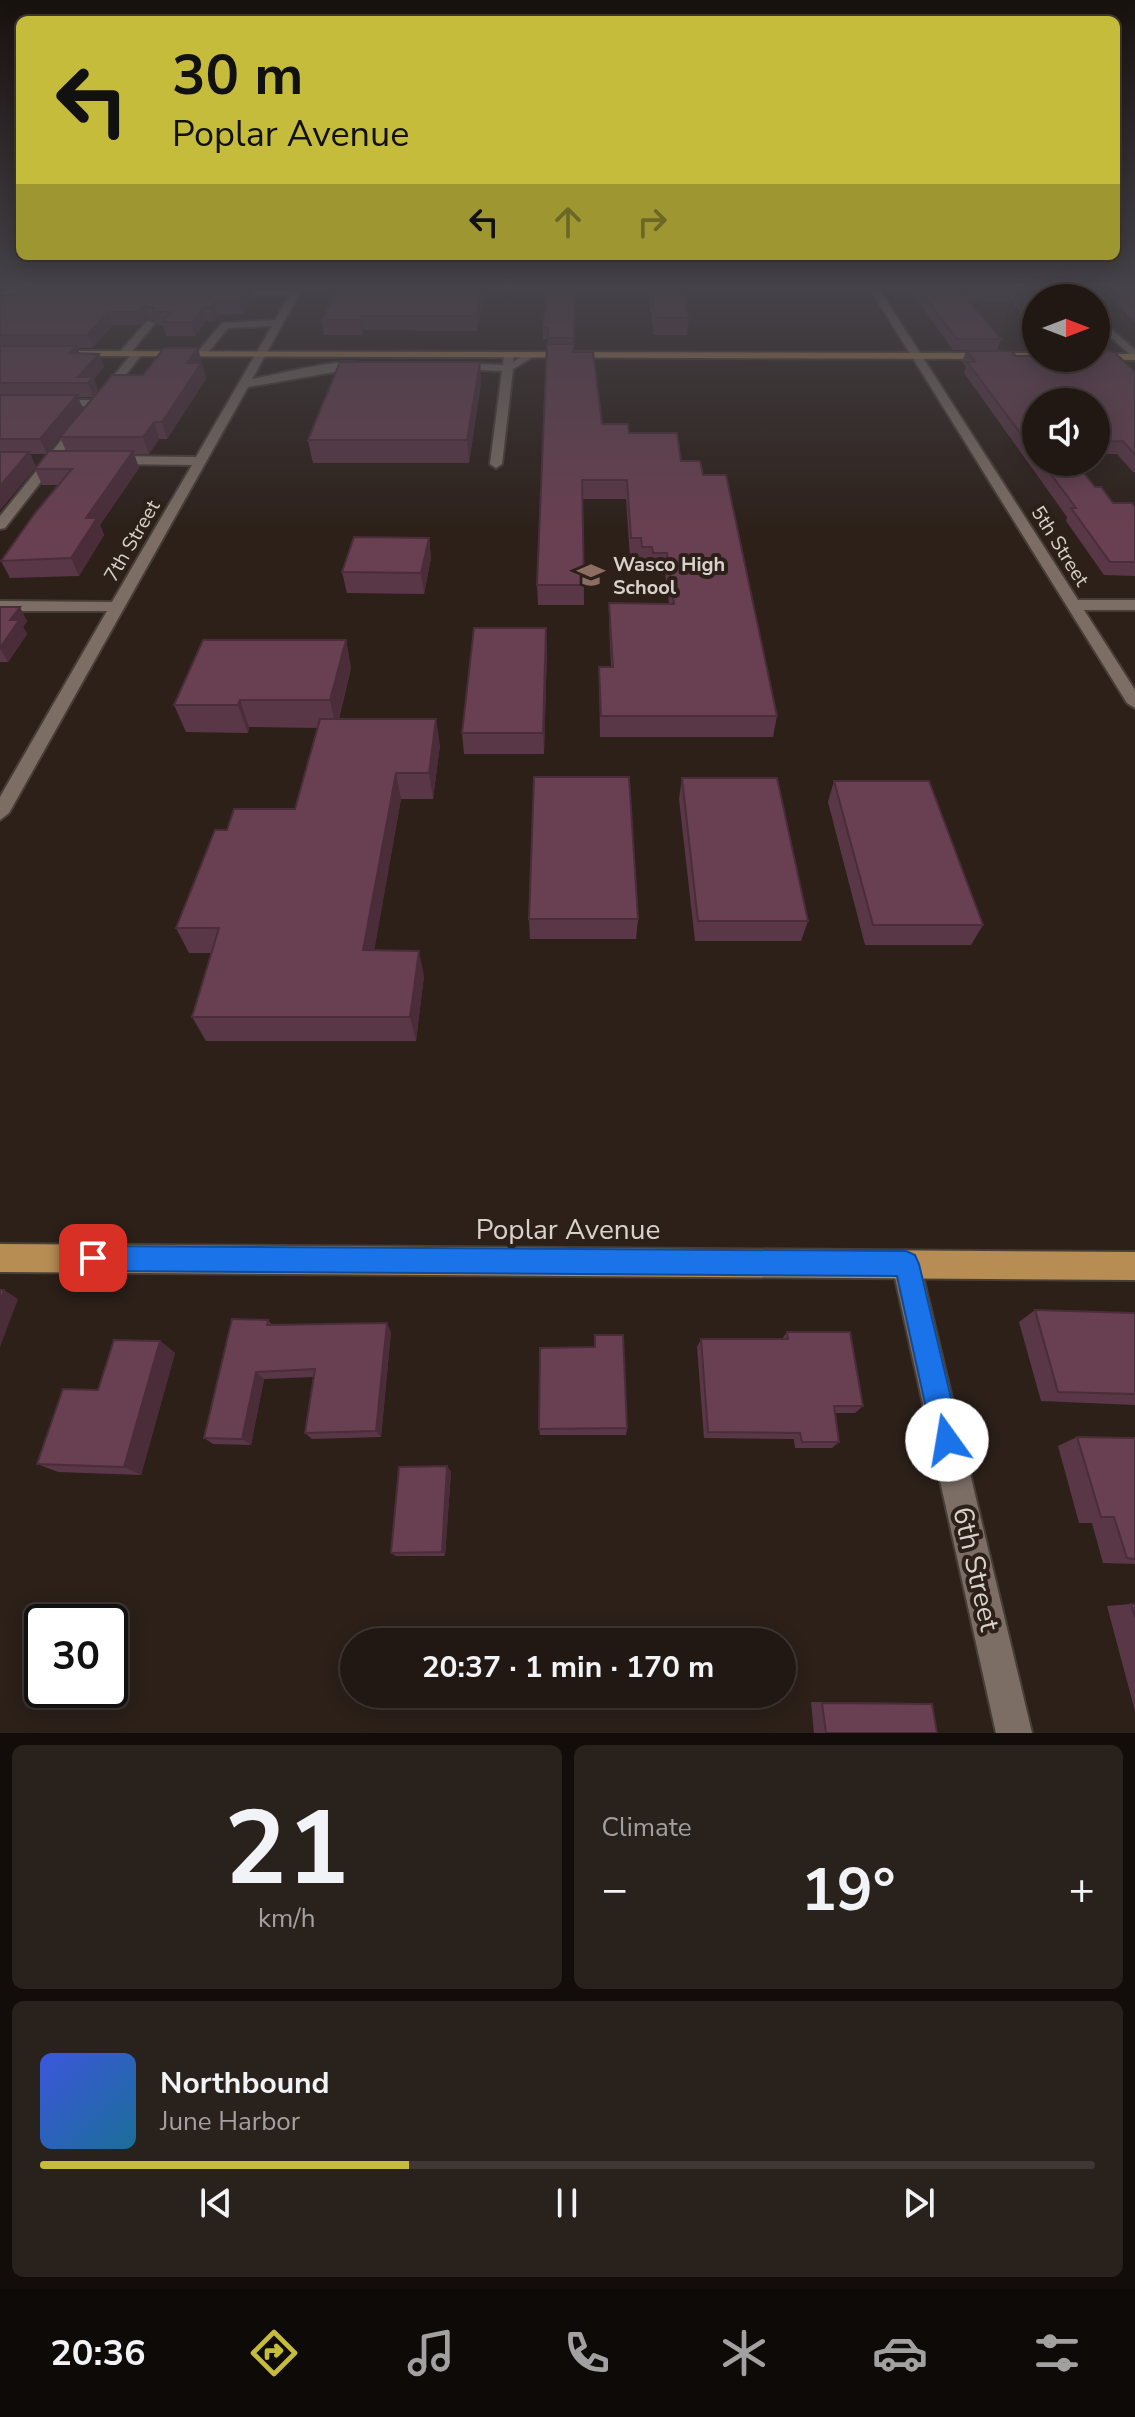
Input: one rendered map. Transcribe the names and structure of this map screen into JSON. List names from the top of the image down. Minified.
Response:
{"streets":{"main road":["Poplar Avenue"],"street":["7th Street","5th Street","6th Street"]},"crossings":[["Poplar Avenue","6th Street"]],"places":{"school or university":["Wasco High School"]},"north":"right","page":{"turn":["30 m","Poplar Avenue"],"limit":"30","trip":"20:37 · 1 min · 170 m","tile":[["21","km/h"],"Climate"],"heat":["−","19°","+"],"song":["Northbound","June Harbor"],"tabs":"20:36"}}
